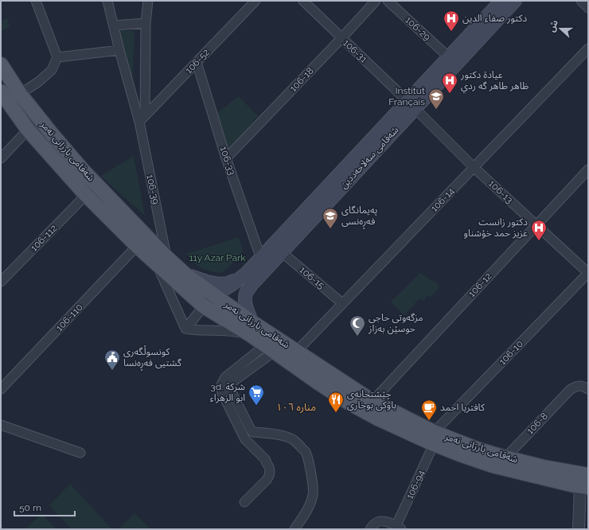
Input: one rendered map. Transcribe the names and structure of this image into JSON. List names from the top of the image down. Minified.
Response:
{"streets":{"main road":["شەقامی بارزانی نەمر","شەقامی سەلاحەددین"],"street":["106-29","106-31","106-52","106-18","106-33","106-39","106-13","106-14","106-112","106-15","106-12","106-110","106-10","106-8","106-94"]},"crossings":[["106-29","شەقامی سەلاحەددین"],["106-31","106-18"],["106-31","شەقامی سەلاحەددین"],["106-31","106-13"],["106-52","106-33"],["106-52","106-39"],["106-18","106-33"],["شەقامی بارزانی نەمر","شەقامی سەلاحەددین"],["شەقامی بارزانی نەمر","106-39"],["شەقامی بارزانی نەمر","106-14"],["شەقامی بارزانی نەمر","106-112"],["شەقامی بارزانی نەمر","106-12"],["شەقامی بارزانی نەمر","106-110"],["شەقامی بارزانی نەمر","106-10"],["شەقامی بارزانی نەمر","106-8"],["شەقامی بارزانی نەمر","106-94"],["شەقامی سەلاحەددین","106-33"],["شەقامی سەلاحەددین","106-13"],["شەقامی سەلاحەددین","106-15"],["106-13","106-14"],["106-13","106-12"],["106-13","106-10"],["106-14","106-15"],["106-10","106-94"]],"districts":["منارە ١٠٦"],"parks":["11y Azar Park"],"places":{"hospital":["دكتور صفاء الدين","عيادة دكتور ظاهر طاهر گه ردي","دكتور زانست عزيز حمد خؤشناو"],"school or university":["Institut Français","پەیمانگای فەڕەنسی"],"mosque":["مزگەوتی حاجی حوسێن بەزاز"],"public building":["کونسوڵگەری گشتیی فەڕەنسا"],"supermarket":["3d. شركة ابو الزهراء"],"restaurant":["چێشتخانەی باوكی بوخاری"],"cafe":["كافتريا احمد"]},"scale_bar":"50 m","north":"left"}
